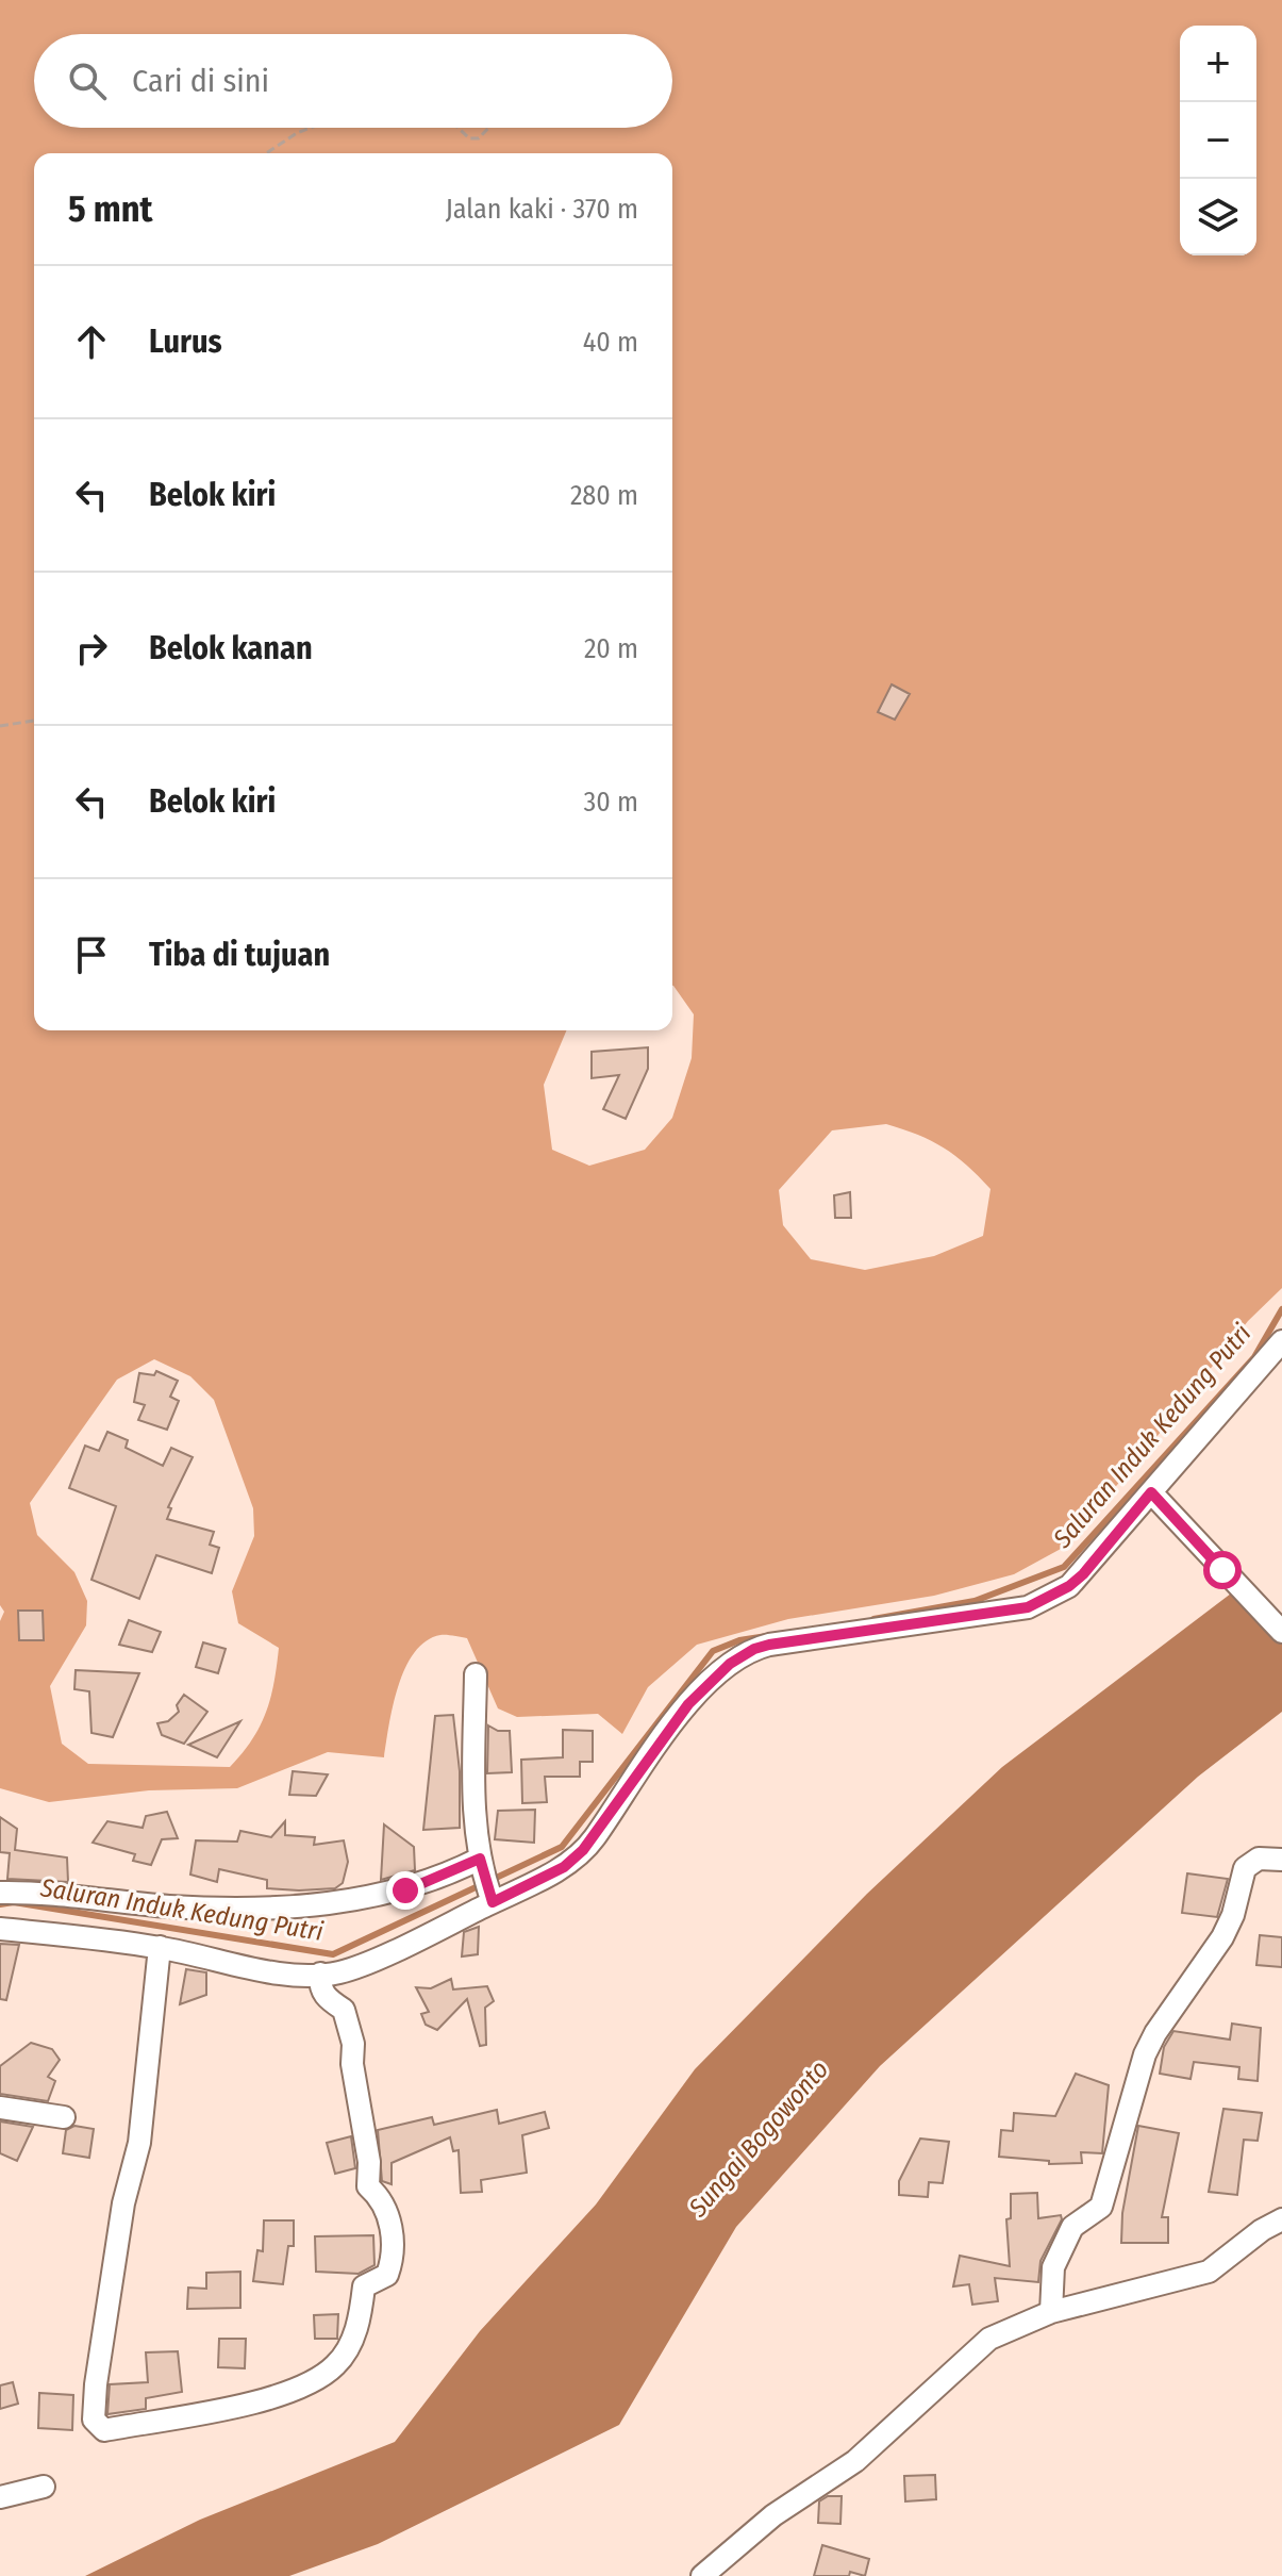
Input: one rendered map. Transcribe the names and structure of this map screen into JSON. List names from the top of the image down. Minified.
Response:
{"water":["Saluran Induk Kedung Putri","Sungai Bogowonto"],"page":{"map_buttons":["+","−"],"search":"Cari di sini","heading":["5 mnt","Jalan kaki · 370 m"],"list":[["Lurus","40 m"],["Belok kiri","280 m"],["Belok kanan","20 m"],["Belok kiri","30 m"],"Tiba di tujuan"]}}
